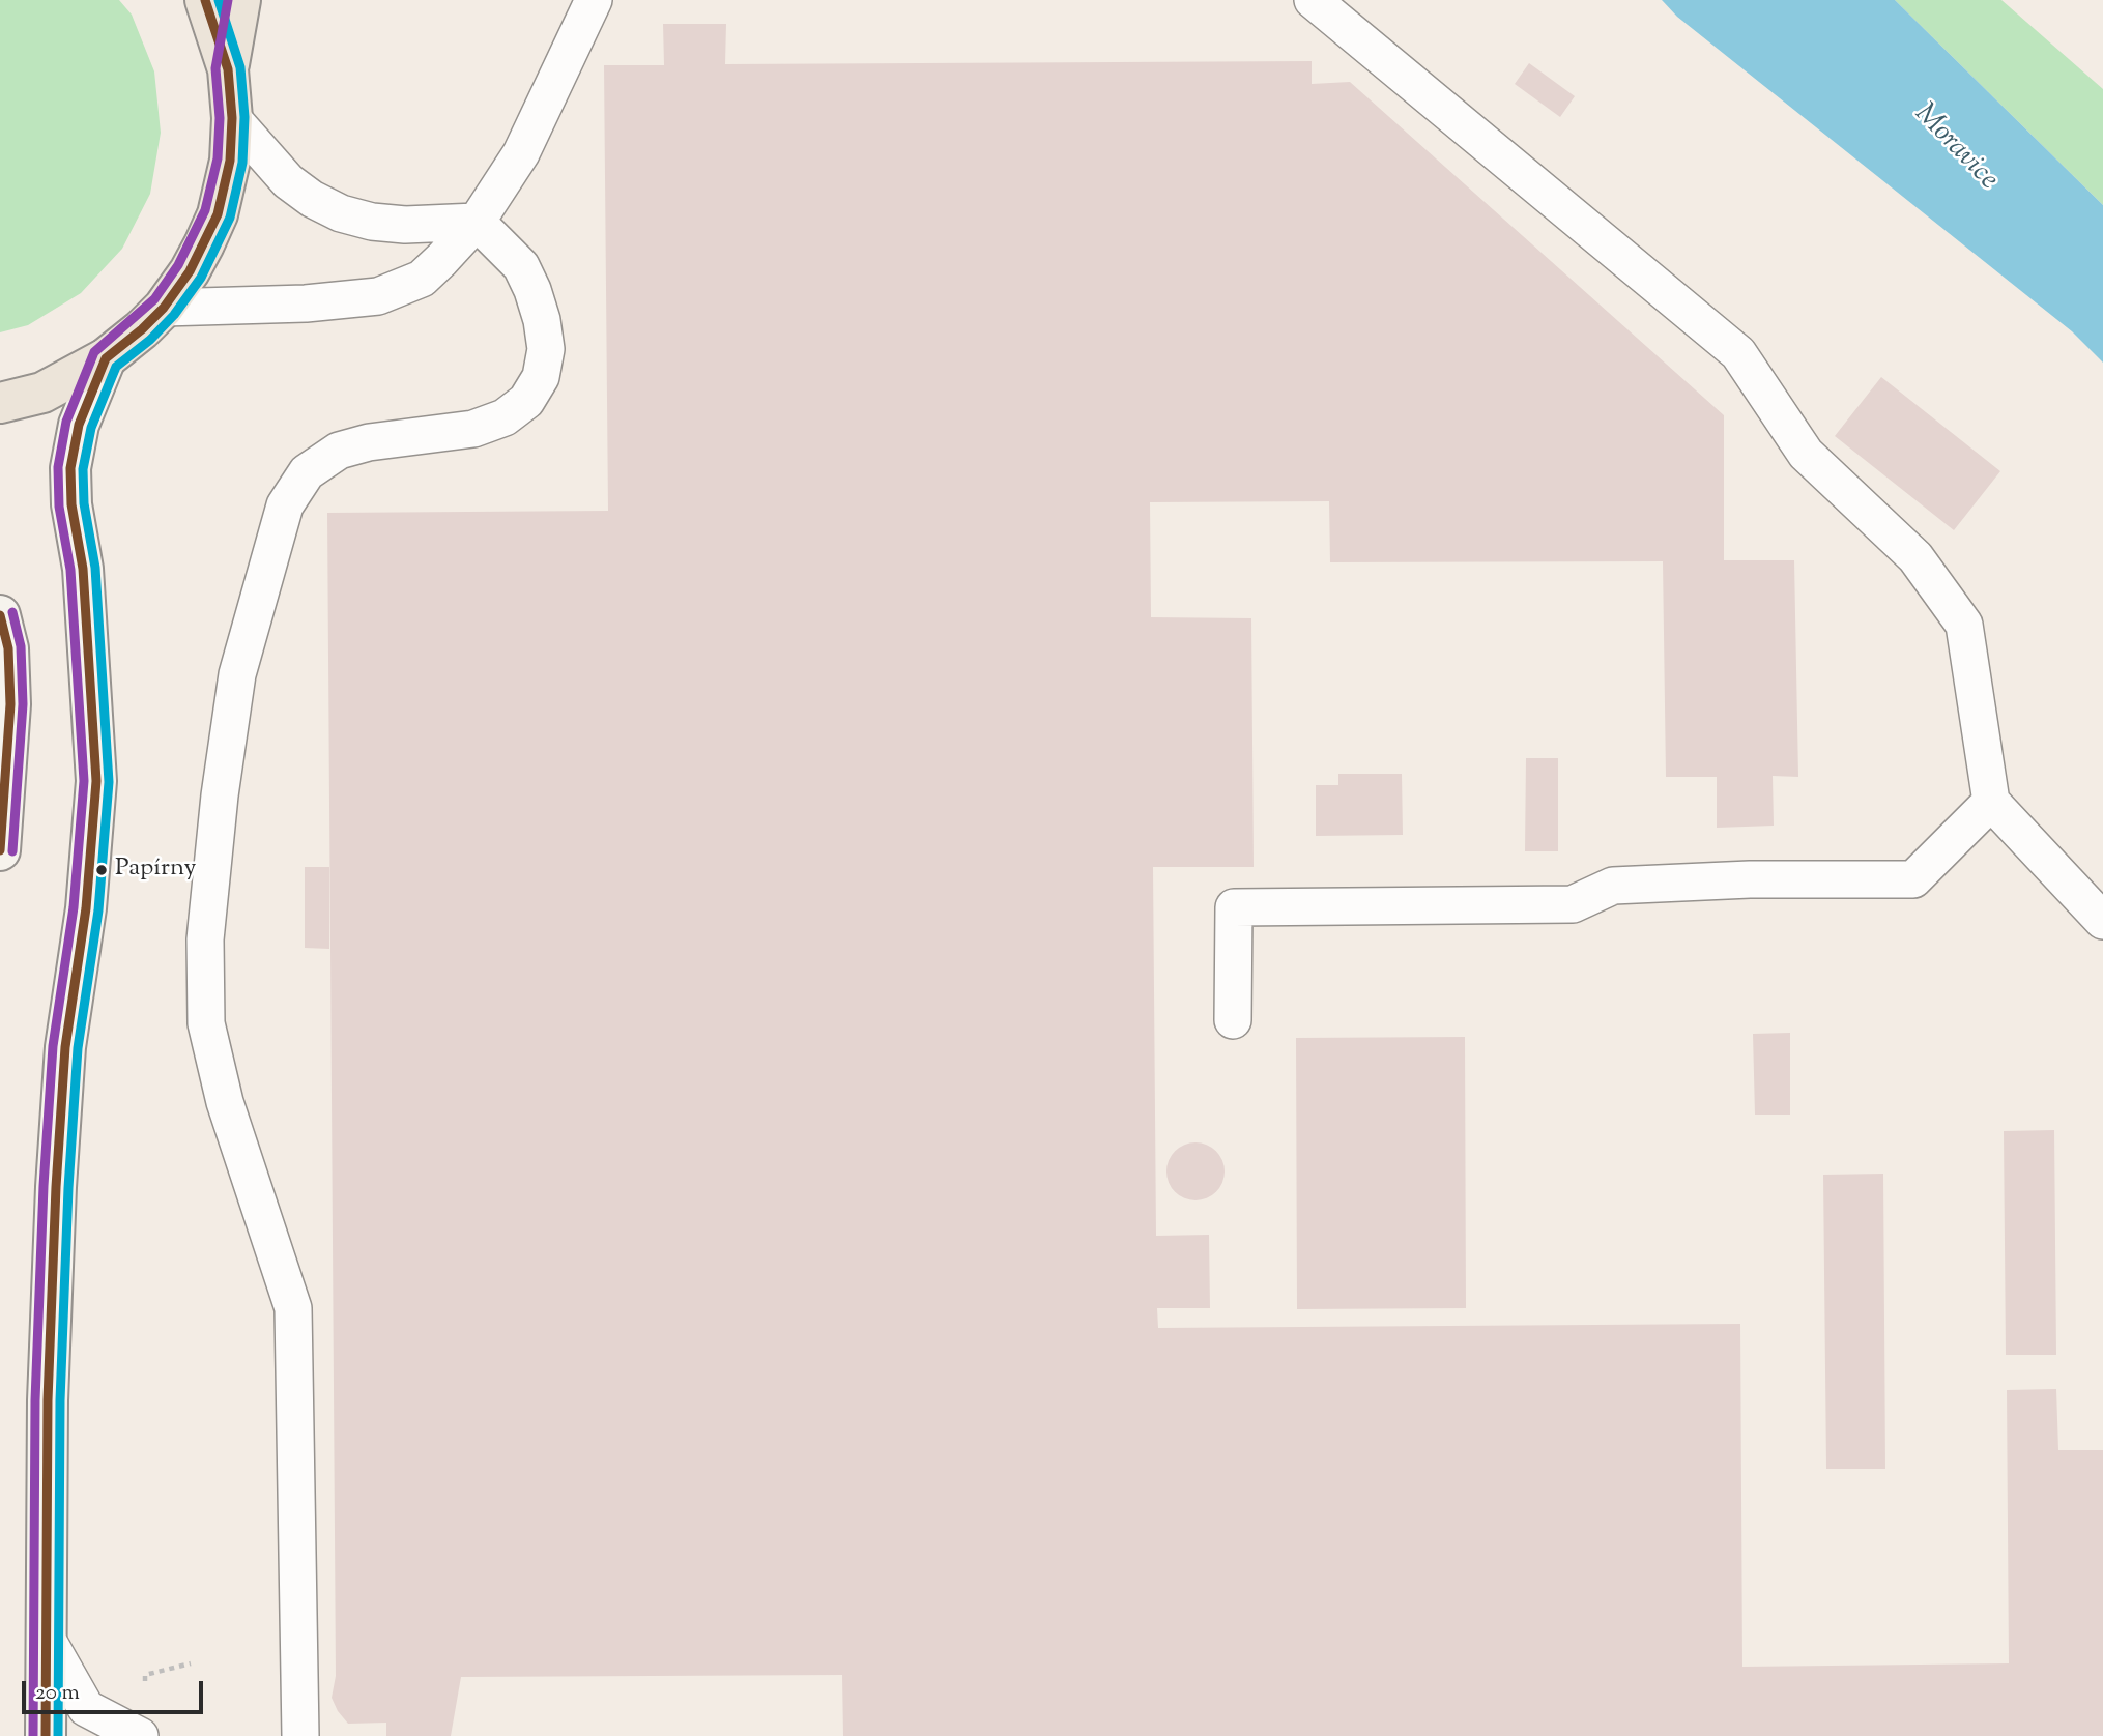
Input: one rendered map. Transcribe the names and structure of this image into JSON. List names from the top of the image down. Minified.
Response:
{"water":["Moravice"],"places":["Papírny"],"scale_bar":"20 m"}
